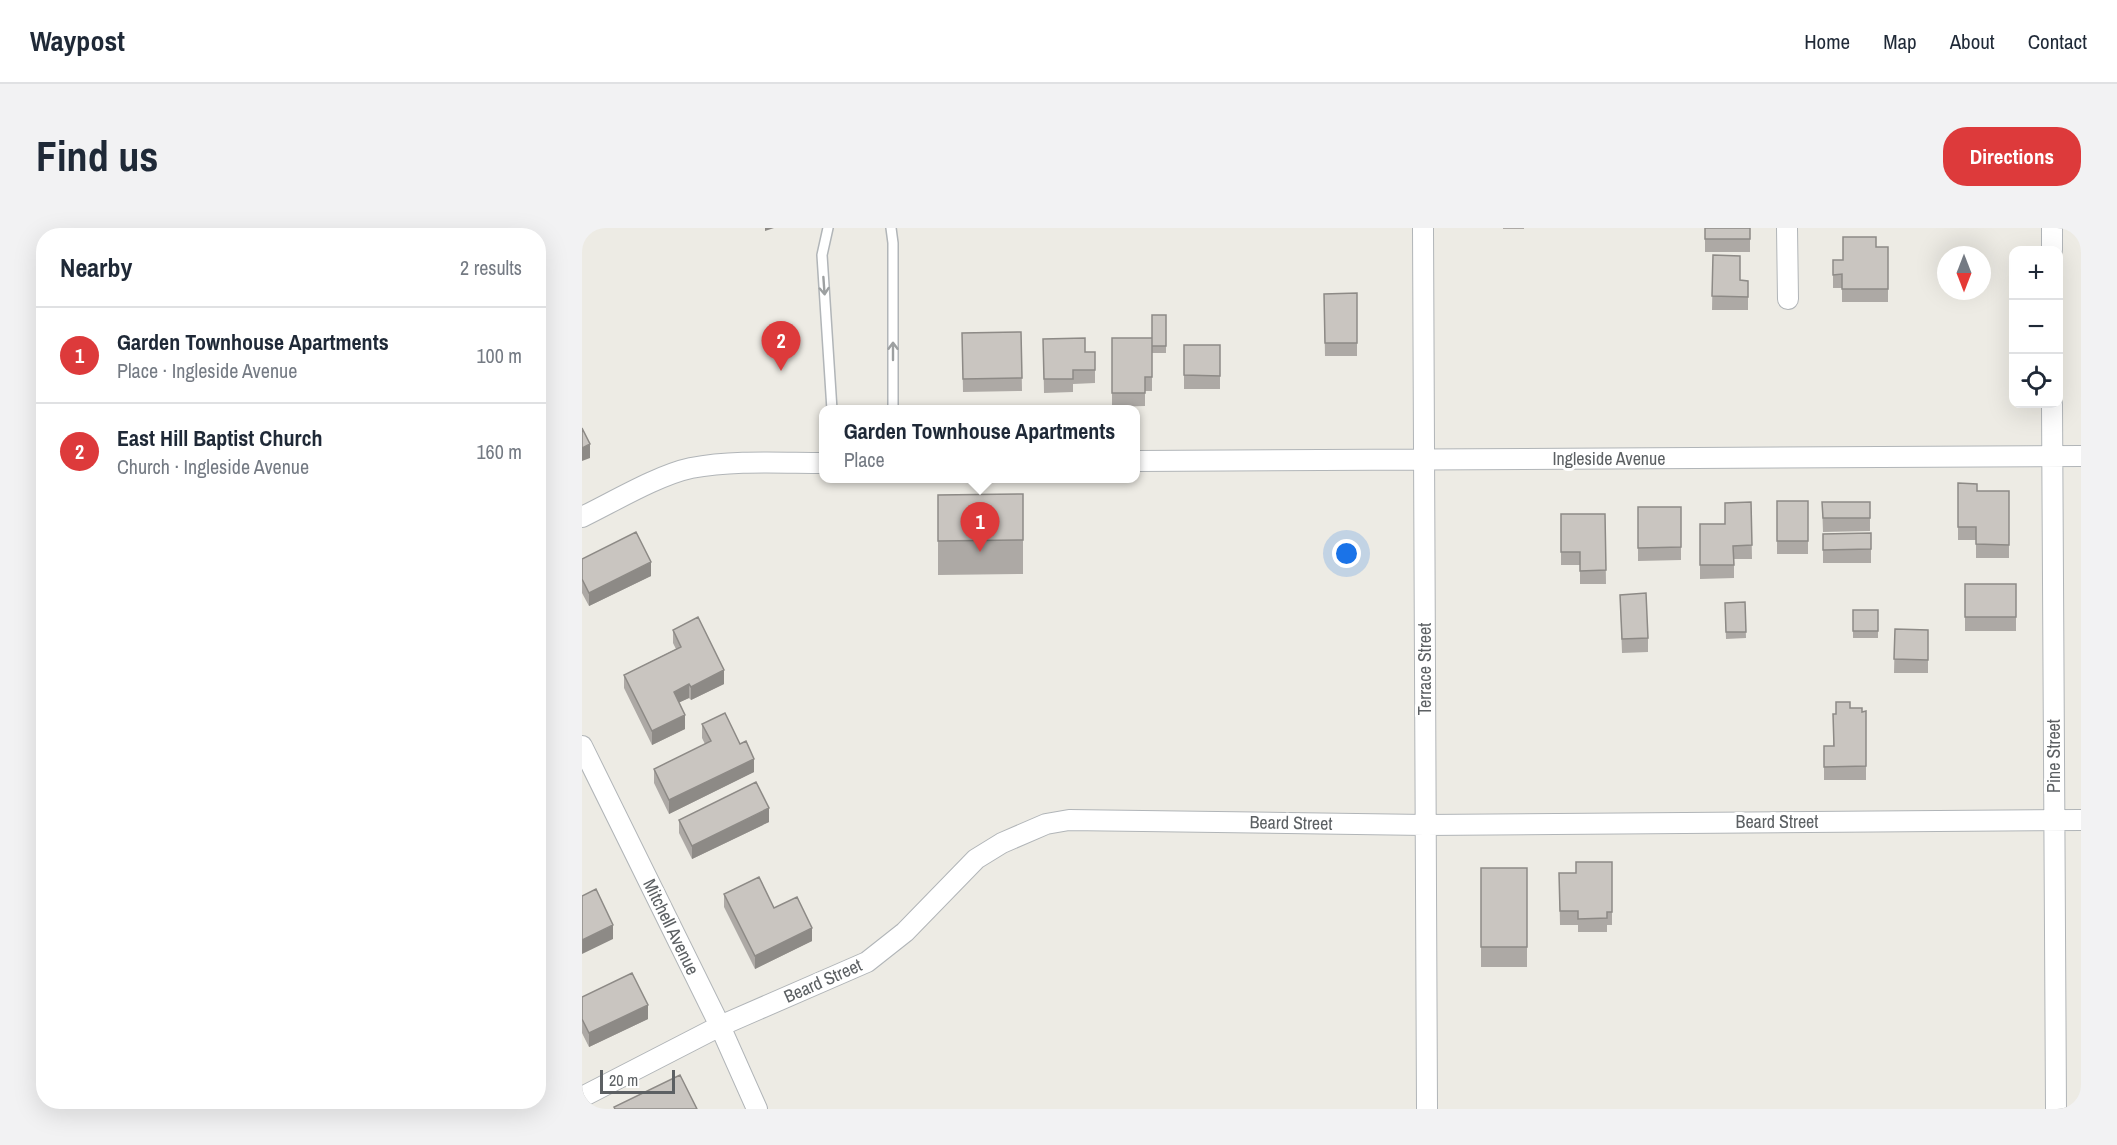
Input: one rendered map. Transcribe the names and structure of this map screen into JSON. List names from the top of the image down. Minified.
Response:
{"streets":{"street":["Ingleside Avenue","Terrace Street","Pine Street","Beard Street","Mitchell Avenue"]},"crossings":[["Ingleside Avenue","Terrace Street"],["Ingleside Avenue","Pine Street"],["Terrace Street","Beard Street"],["Pine Street","Beard Street"],["Beard Street","Mitchell Avenue"]],"scale_bar":"20 m","north":"bottom","page":{"header":"Waypost","nav":["Home","Map","About","Contact"],"buttons":"Directions","title":"Find us","heading":["Nearby","2 results"],"map_buttons":["+","−"],"list":[{"mark":"1","name":"Garden Townhouse Apartments","note":"Place · Ingleside Avenue","value":"100 m"},{"mark":"2","name":"East Hill Baptist Church","note":"Church · Ingleside Avenue","value":"160 m"}],"pins":["2","1"],"popup":["Garden Townhouse Apartments","Place"],"scale":"20 m"}}
